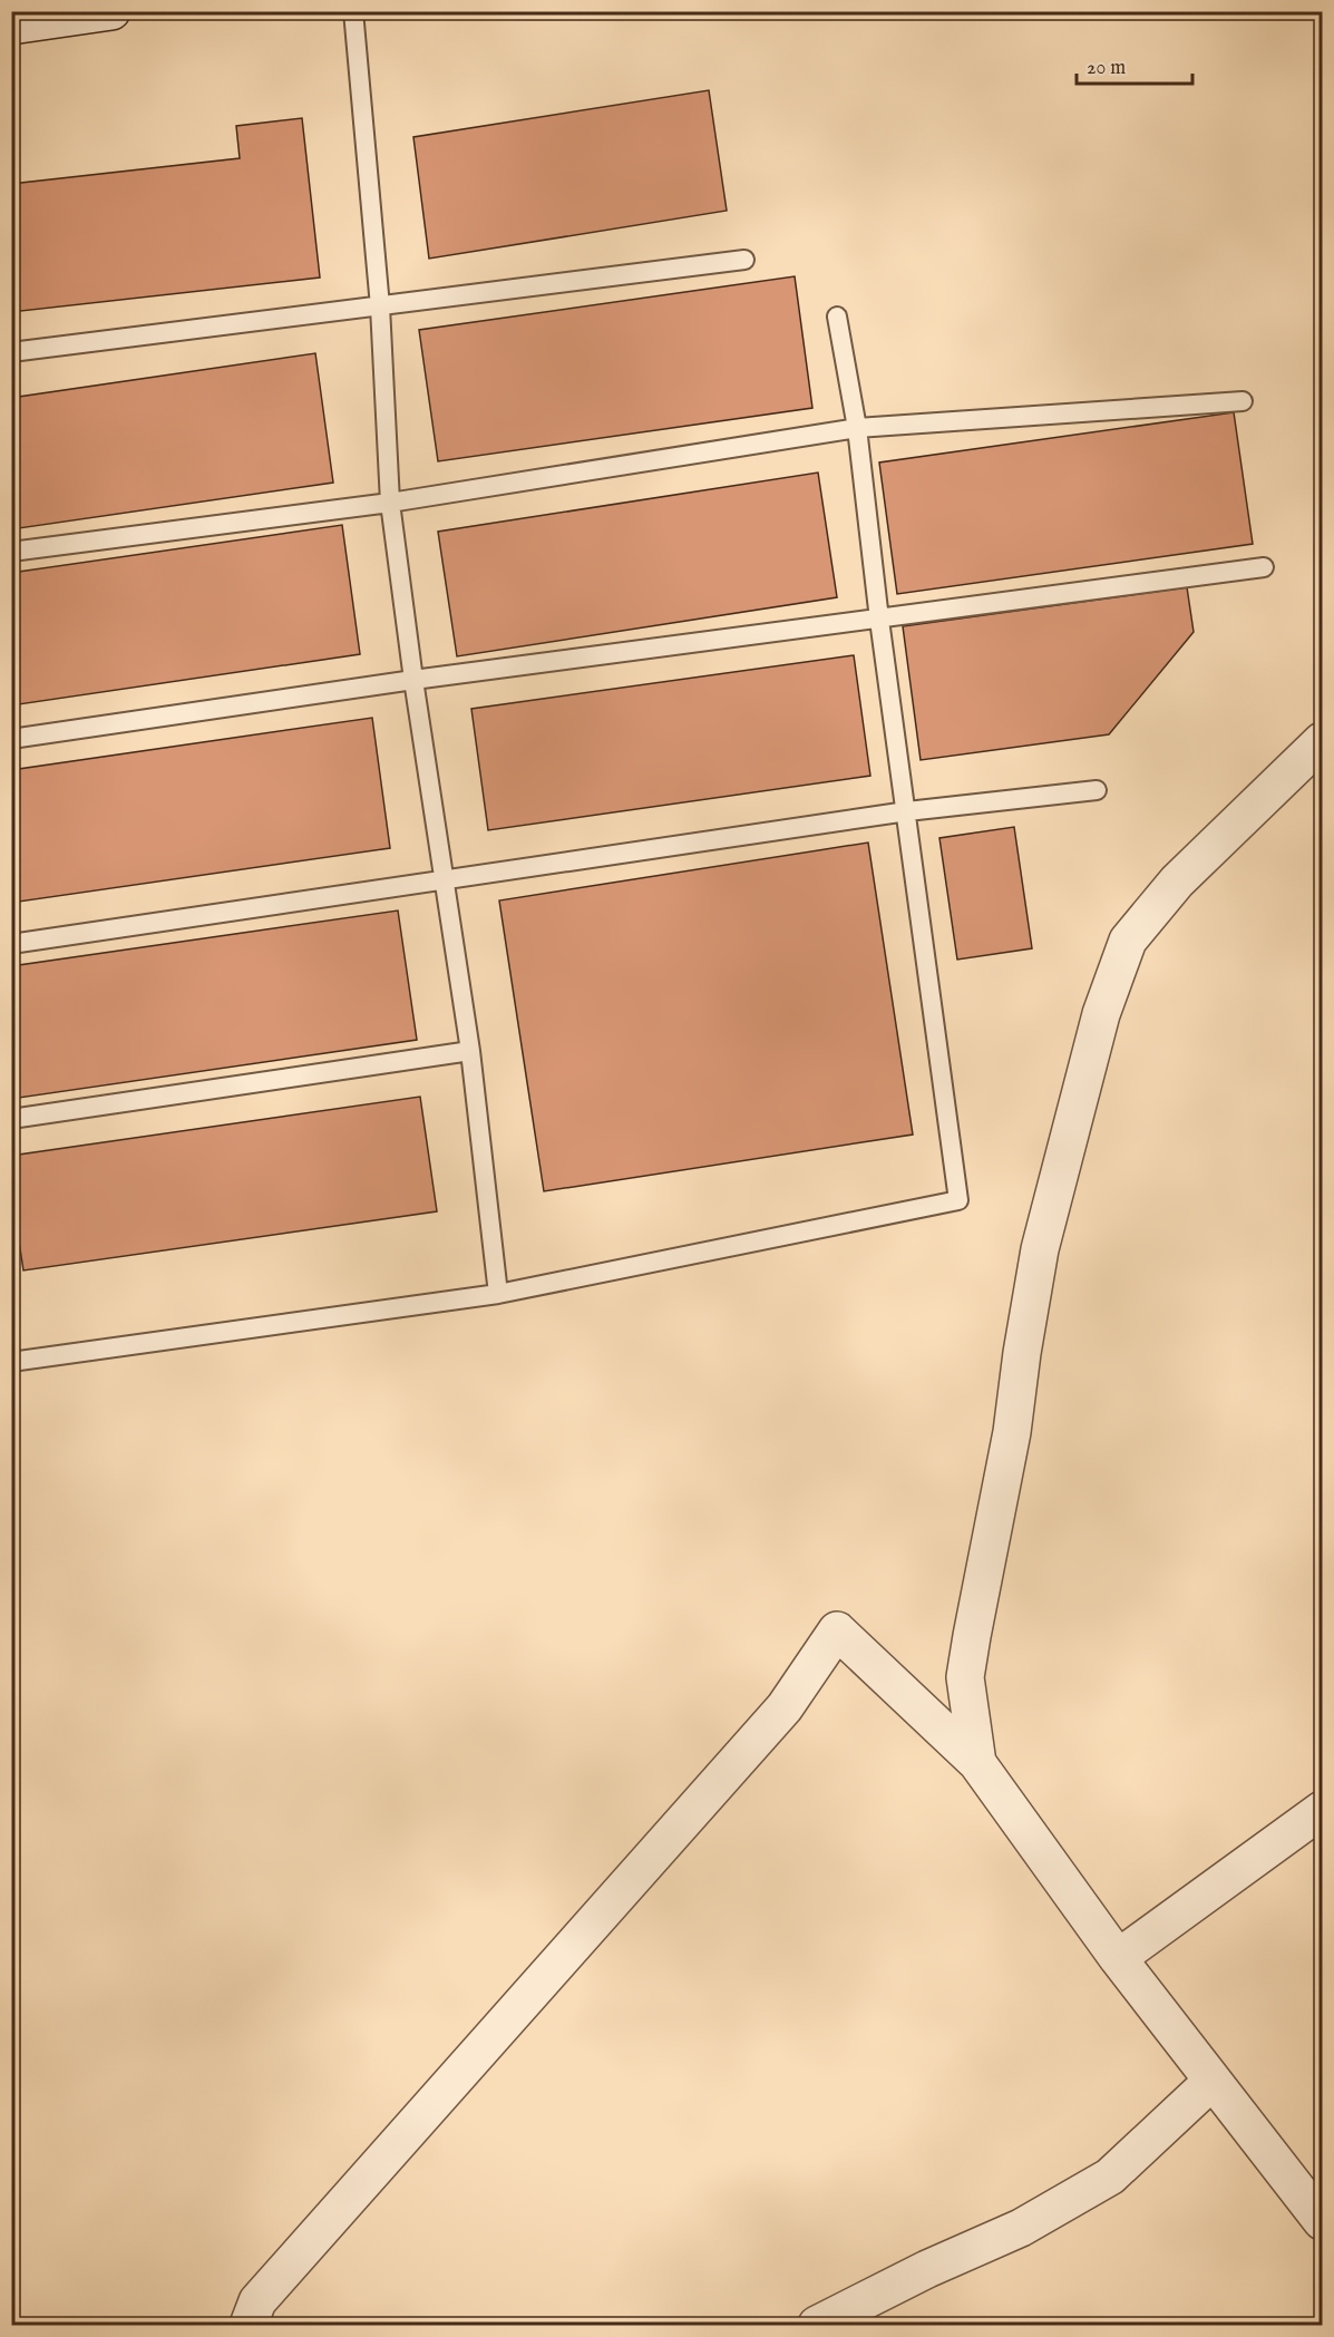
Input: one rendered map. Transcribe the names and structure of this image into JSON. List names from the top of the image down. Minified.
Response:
{"scale_bar":"20 m"}
